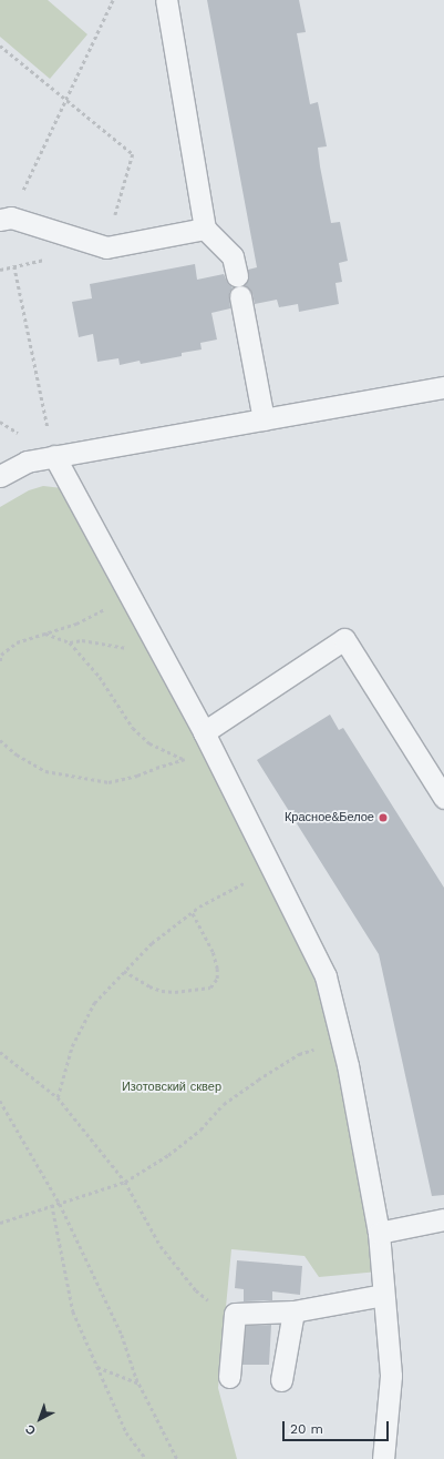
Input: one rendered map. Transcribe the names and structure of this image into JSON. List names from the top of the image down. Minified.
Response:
{"parks":["Изотовский сквер"],"places":["Красное&Белое"],"scale_bar":"20 m","north":"bottom left"}
